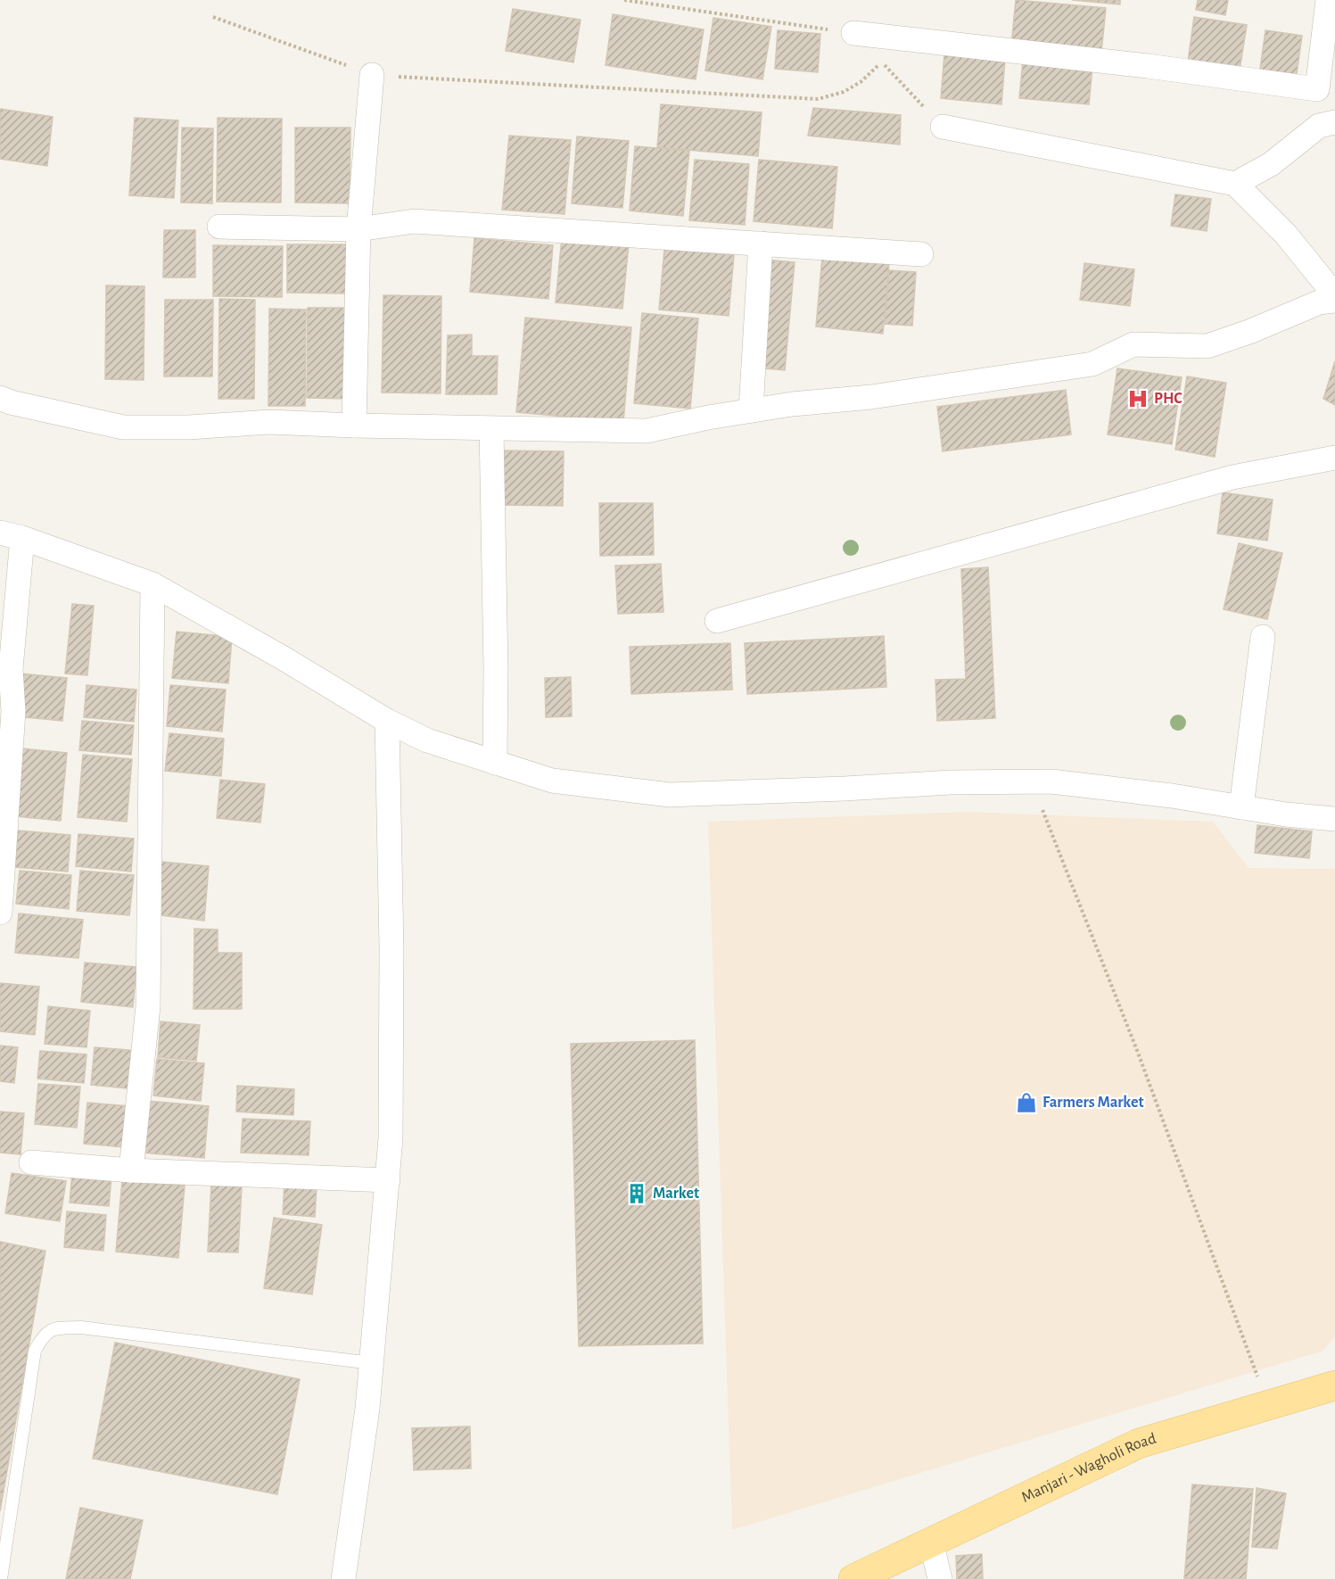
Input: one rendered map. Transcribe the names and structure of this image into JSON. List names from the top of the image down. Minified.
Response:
{"streets":{"main road":["Manjari - Wagholi Road"]},"places":{"hospital":["PHC"],"shop":["Farmers Market"],"building":["Market"]}}
